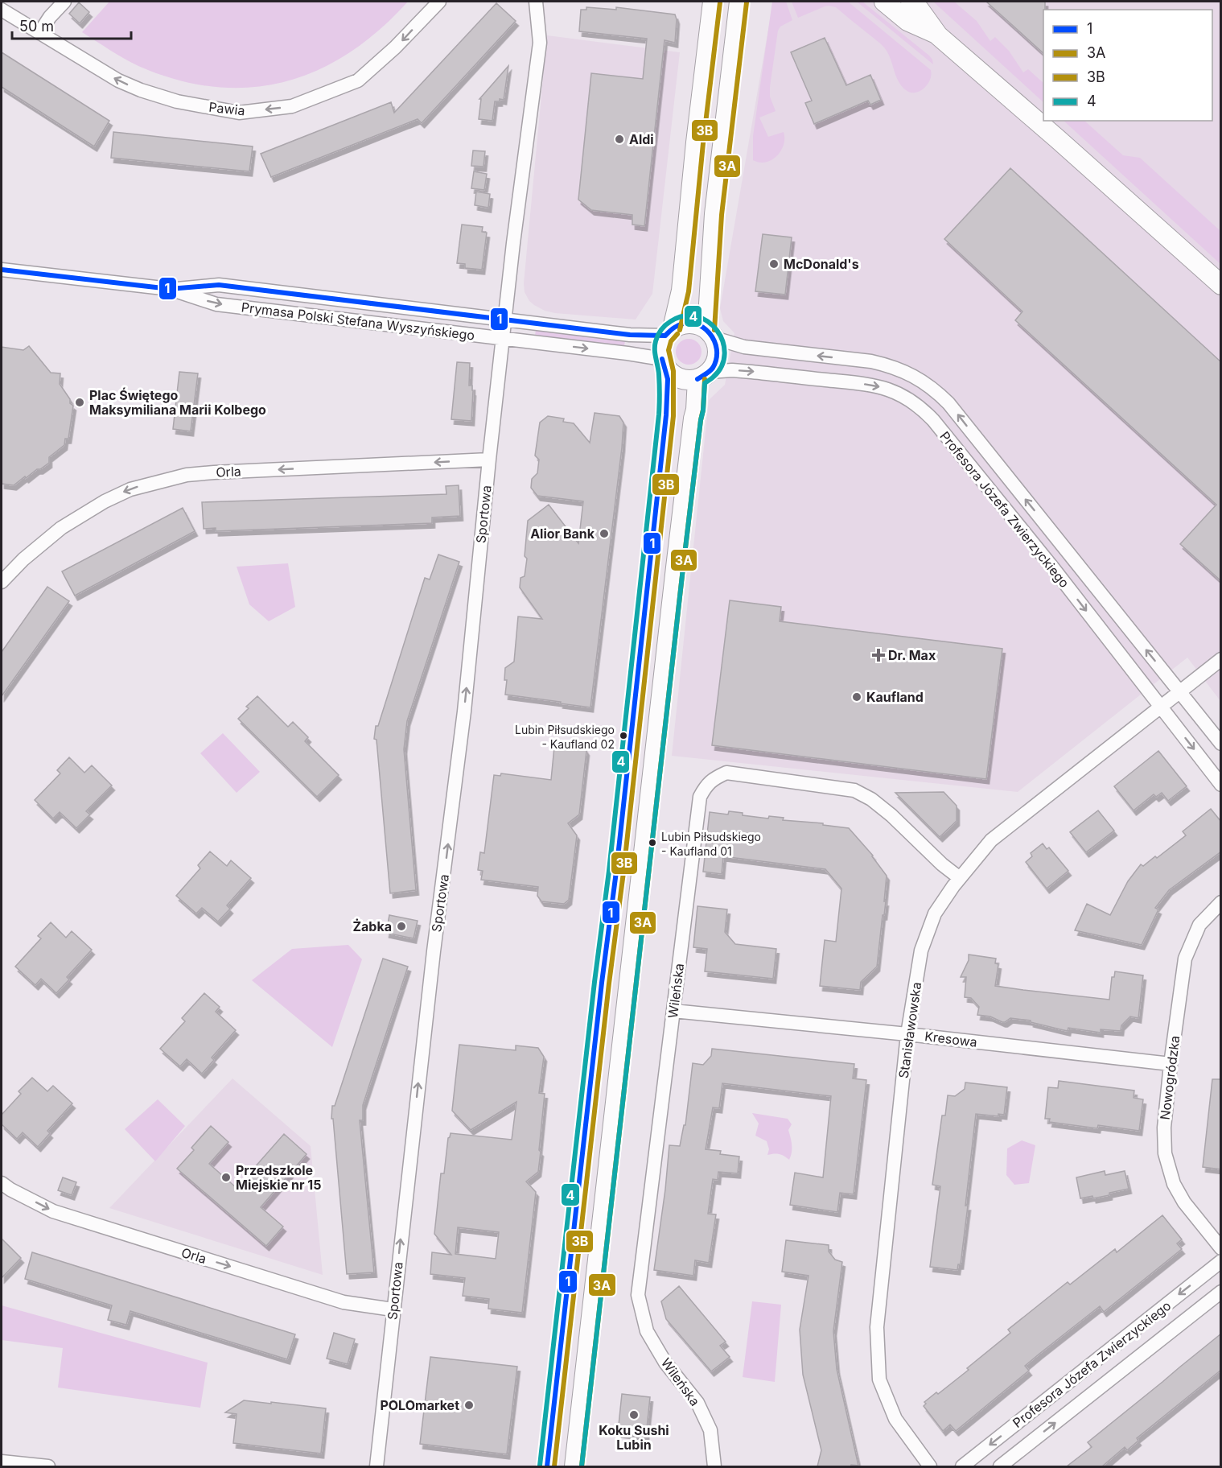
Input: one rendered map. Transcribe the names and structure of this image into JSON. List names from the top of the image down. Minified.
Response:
{"streets":{"street":["Pawia","Prymasa Polski Stefana Wyszyńskiego","Orla","Profesora Józefa Zwierzyckiego","Sportowa","Wileńska","Stanisławowska","Kresowa","Nowogródzka"]},"crossings":[["Prymasa Polski Stefana Wyszyńskiego","Profesora Józefa Zwierzyckiego"],["Prymasa Polski Stefana Wyszyńskiego","Sportowa"],["Orla","Sportowa"],["Profesora Józefa Zwierzyckiego","Stanisławowska"],["Wileńska","Stanisławowska"],["Wileńska","Kresowa"],["Stanisławowska","Kresowa"],["Kresowa","Nowogródzka"]],"one_way":["Pawia","Sportowa"],"places":{"other":["Aldi","McDonald's","Plac Świętego Maksymiliana Marii Kolbego","Alior Bank","Kaufland","Lubin Piłsudskiego - Kaufland 02","Lubin Piłsudskiego - Kaufland 01","Żabka","Przedszkole Miejskie nr 15","POLOmarket","Koku Sushi Lubin"],"health":["Dr. Max"]},"lines":["transit line 3A","transit line 3B","transit line 1","transit line 4"],"legend":["1","3A","3B","4"],"scale_bar":"50 m"}
